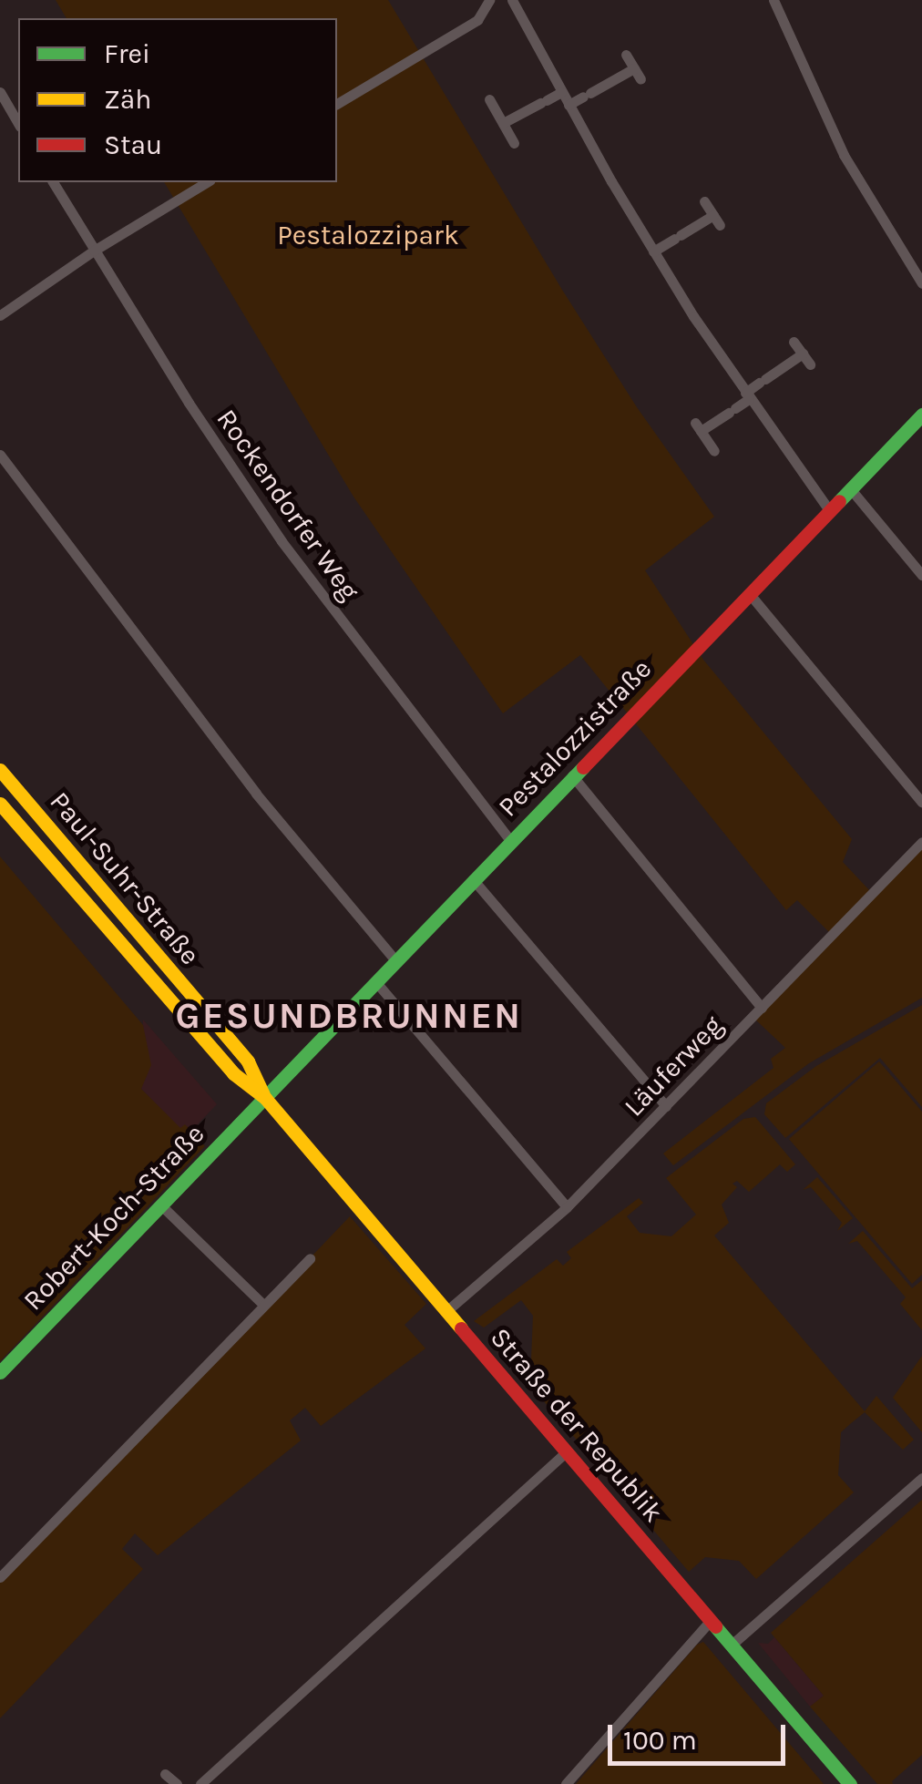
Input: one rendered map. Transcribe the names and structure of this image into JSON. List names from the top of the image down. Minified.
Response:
{"streets":{"street":["Rockendorfer Weg","Pestalozzistraße","Paul-Suhr-Straße","Läuferweg","Robert-Koch-Straße","Straße der Republik"]},"crossings":[["Rockendorfer Weg","Pestalozzistraße"],["Pestalozzistraße","Paul-Suhr-Straße"],["Pestalozzistraße","Robert-Koch-Straße"],["Pestalozzistraße","Straße der Republik"],["Paul-Suhr-Straße","Robert-Koch-Straße"],["Paul-Suhr-Straße","Straße der Republik"],["Läuferweg","Straße der Republik"],["Robert-Koch-Straße","Straße der Republik"]],"districts":["GESUNDBRUNNEN"],"parks":["Pestalozzipark"],"legend":["Frei","Zäh","Stau"],"scale_bar":"100 m"}
